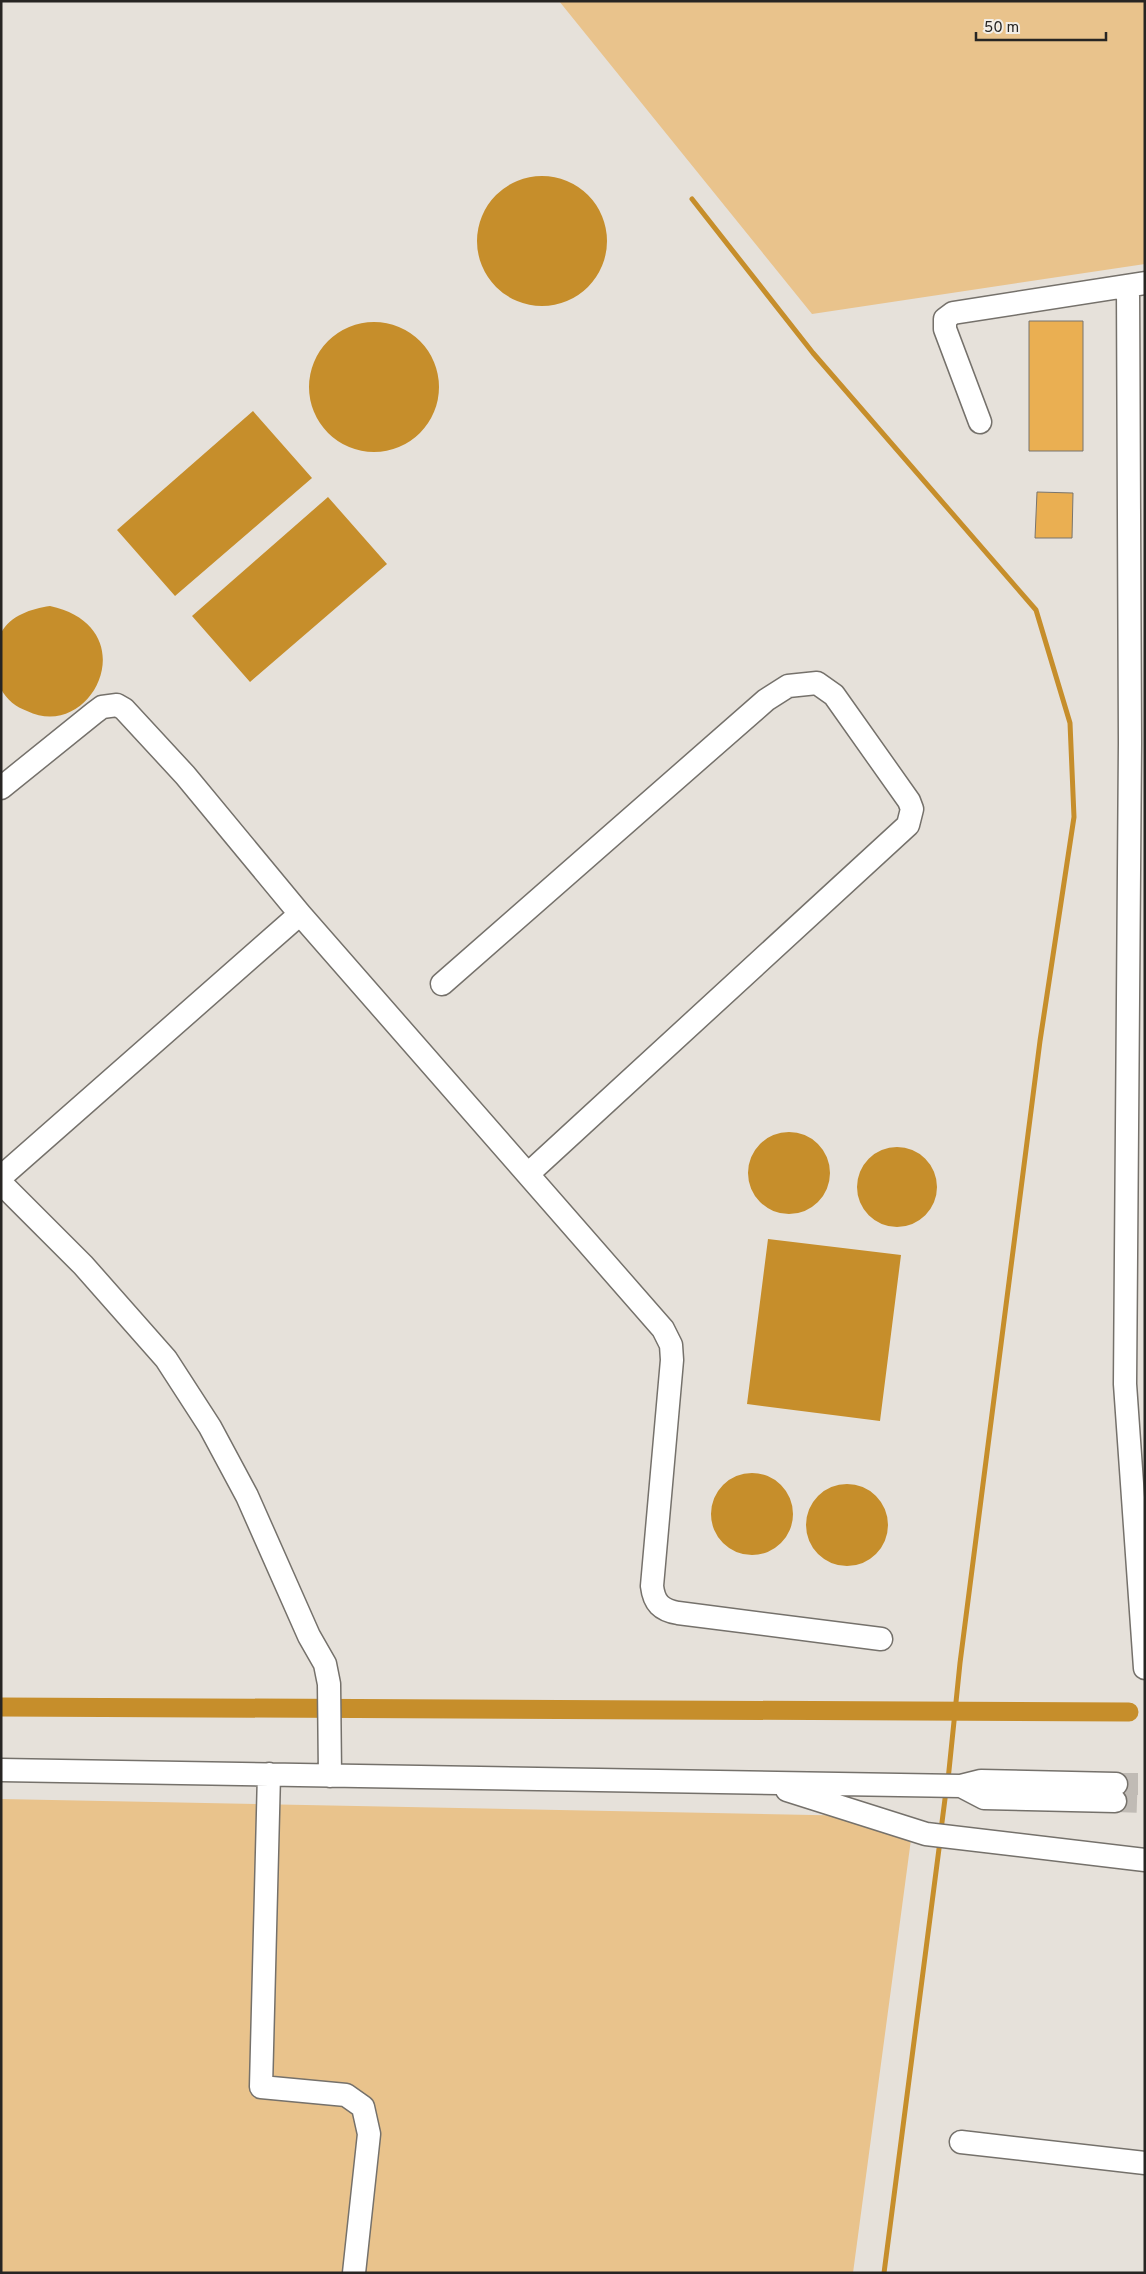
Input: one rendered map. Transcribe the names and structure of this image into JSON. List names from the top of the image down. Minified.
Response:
{"scale_bar":"50 m"}
